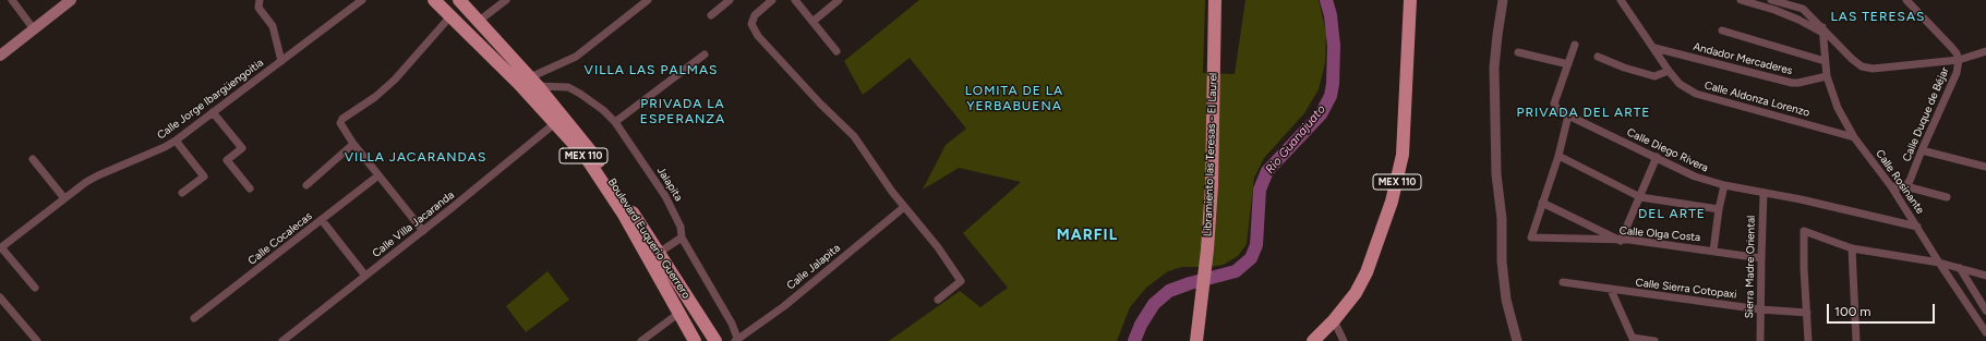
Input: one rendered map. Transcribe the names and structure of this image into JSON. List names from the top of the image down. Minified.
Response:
{"streets":{"main road":["Libramiento las Teresas - El Laurel","MEX 110","Boulevard Euquerio Guerrero"],"street":["Andador Mercaderes","Calle Jorge Ibargüengoitia","Calle Aldonza Lorenzo","Calle Duque de Béjar","Calle Diego Rivera","Calle Rosinante","Jalapita","Calle Villa Jacaranda","Calle Olga Costa","Calle Cocalecas","Calle Jalapita","Sierra Madre Oriental","Calle Sierra Cotopaxi"]},"crossings":[["Andador Mercaderes","Calle Aldonza Lorenzo"],["Andador Mercaderes","Calle Rosinante"],["Calle Aldonza Lorenzo","Calle Rosinante"],["Calle Diego Rivera","Calle Rosinante"],["Calle Diego Rivera","Sierra Madre Oriental"],["MEX 110","Calle Villa Jacaranda"],["Jalapita","Boulevard Euquerio Guerrero"],["Jalapita","Calle Jalapita"],["Calle Olga Costa","Sierra Madre Oriental"],["Sierra Madre Oriental","Calle Sierra Cotopaxi"]],"districts":["LAS TERESAS","VILLA LAS PALMAS","LOMITA DE LA YERBABUENA","PRIVADA LA ESPERANZA","PRIVADA DEL ARTE","VILLA JACARANDAS","DEL ARTE","MARFIL"],"water":["Rio Guanajuato"],"scale_bar":"100 m"}
